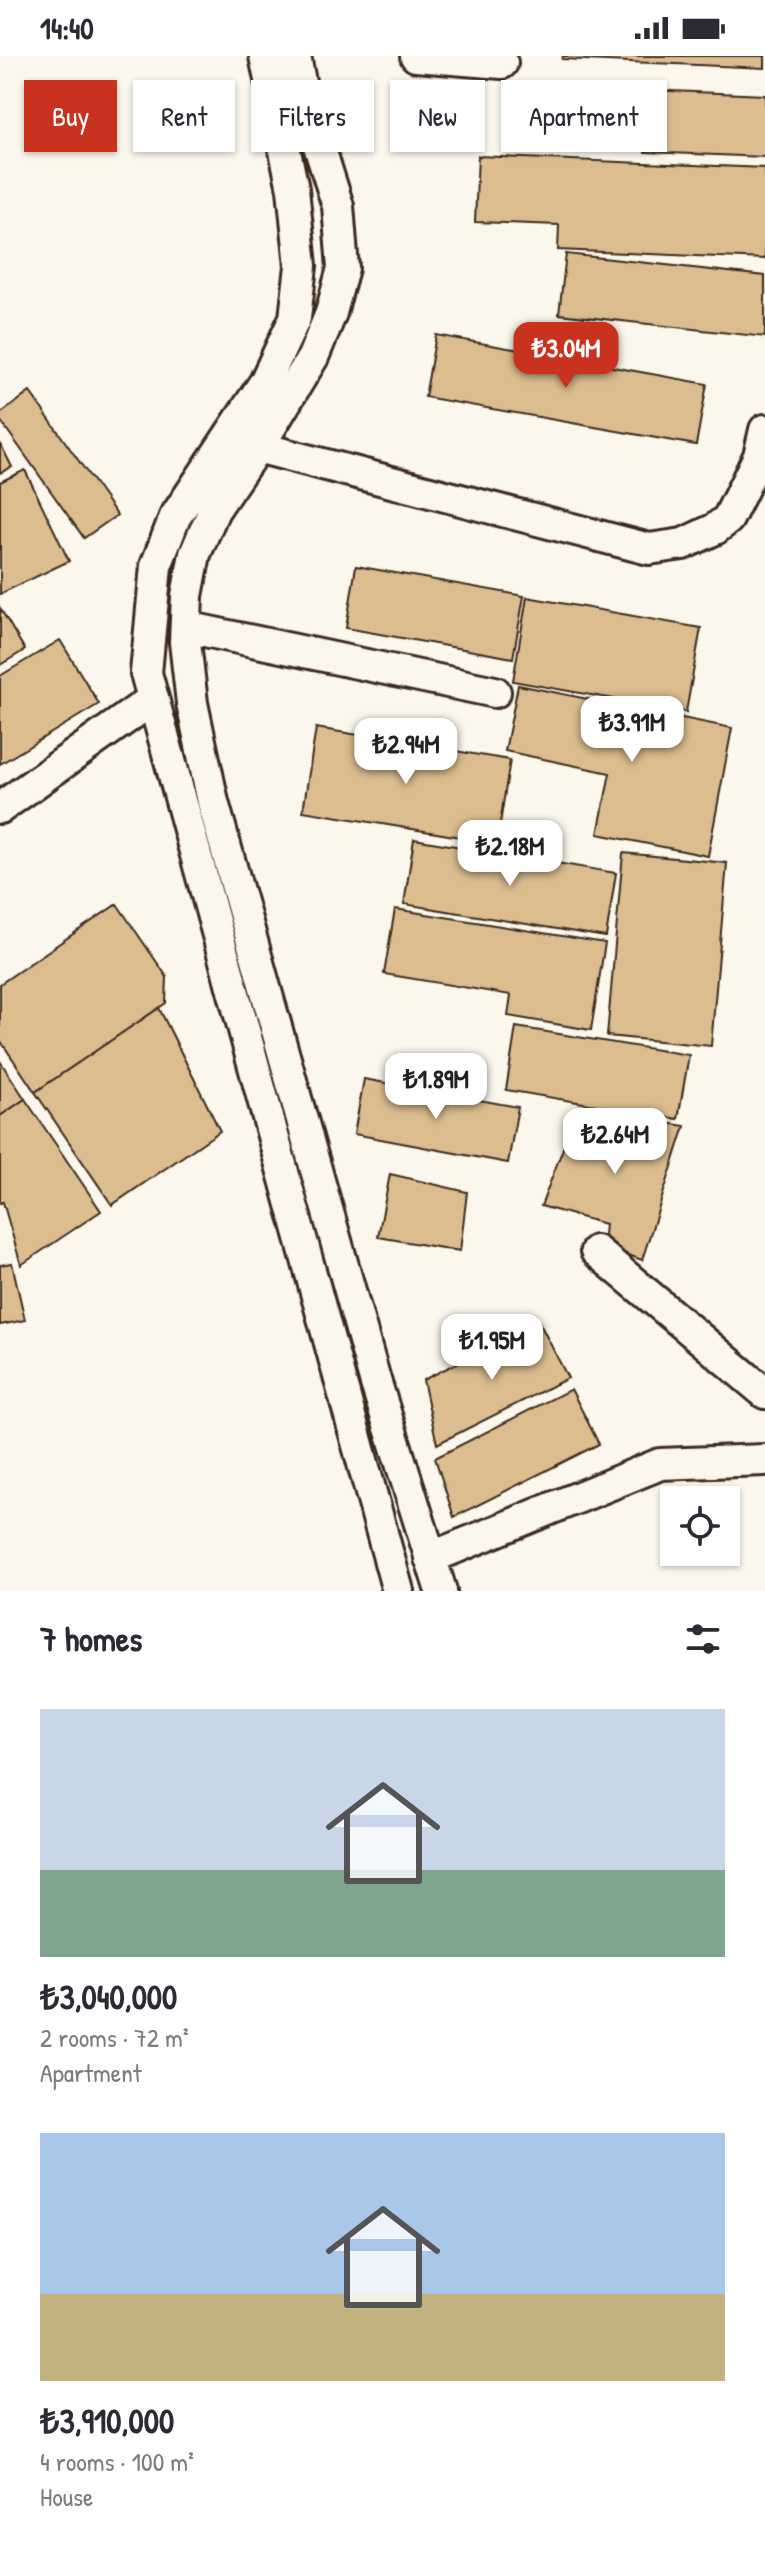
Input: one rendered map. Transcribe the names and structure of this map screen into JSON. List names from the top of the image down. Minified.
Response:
{"page":{"status":"14:40","chip":["Buy","Rent","Filters","New","Apartment"],"price":["₺3.04M","₺3.91M","₺2.94M","₺2.18M","₺1.89M","₺2.64M","₺1.95M"],"heading":"7 homes","list":[{"name":"₺3,040,000","note":"2 rooms · 72 m² · Apartment"},{"name":"₺3,910,000","note":"4 rooms · 100 m² · House"}]}}
